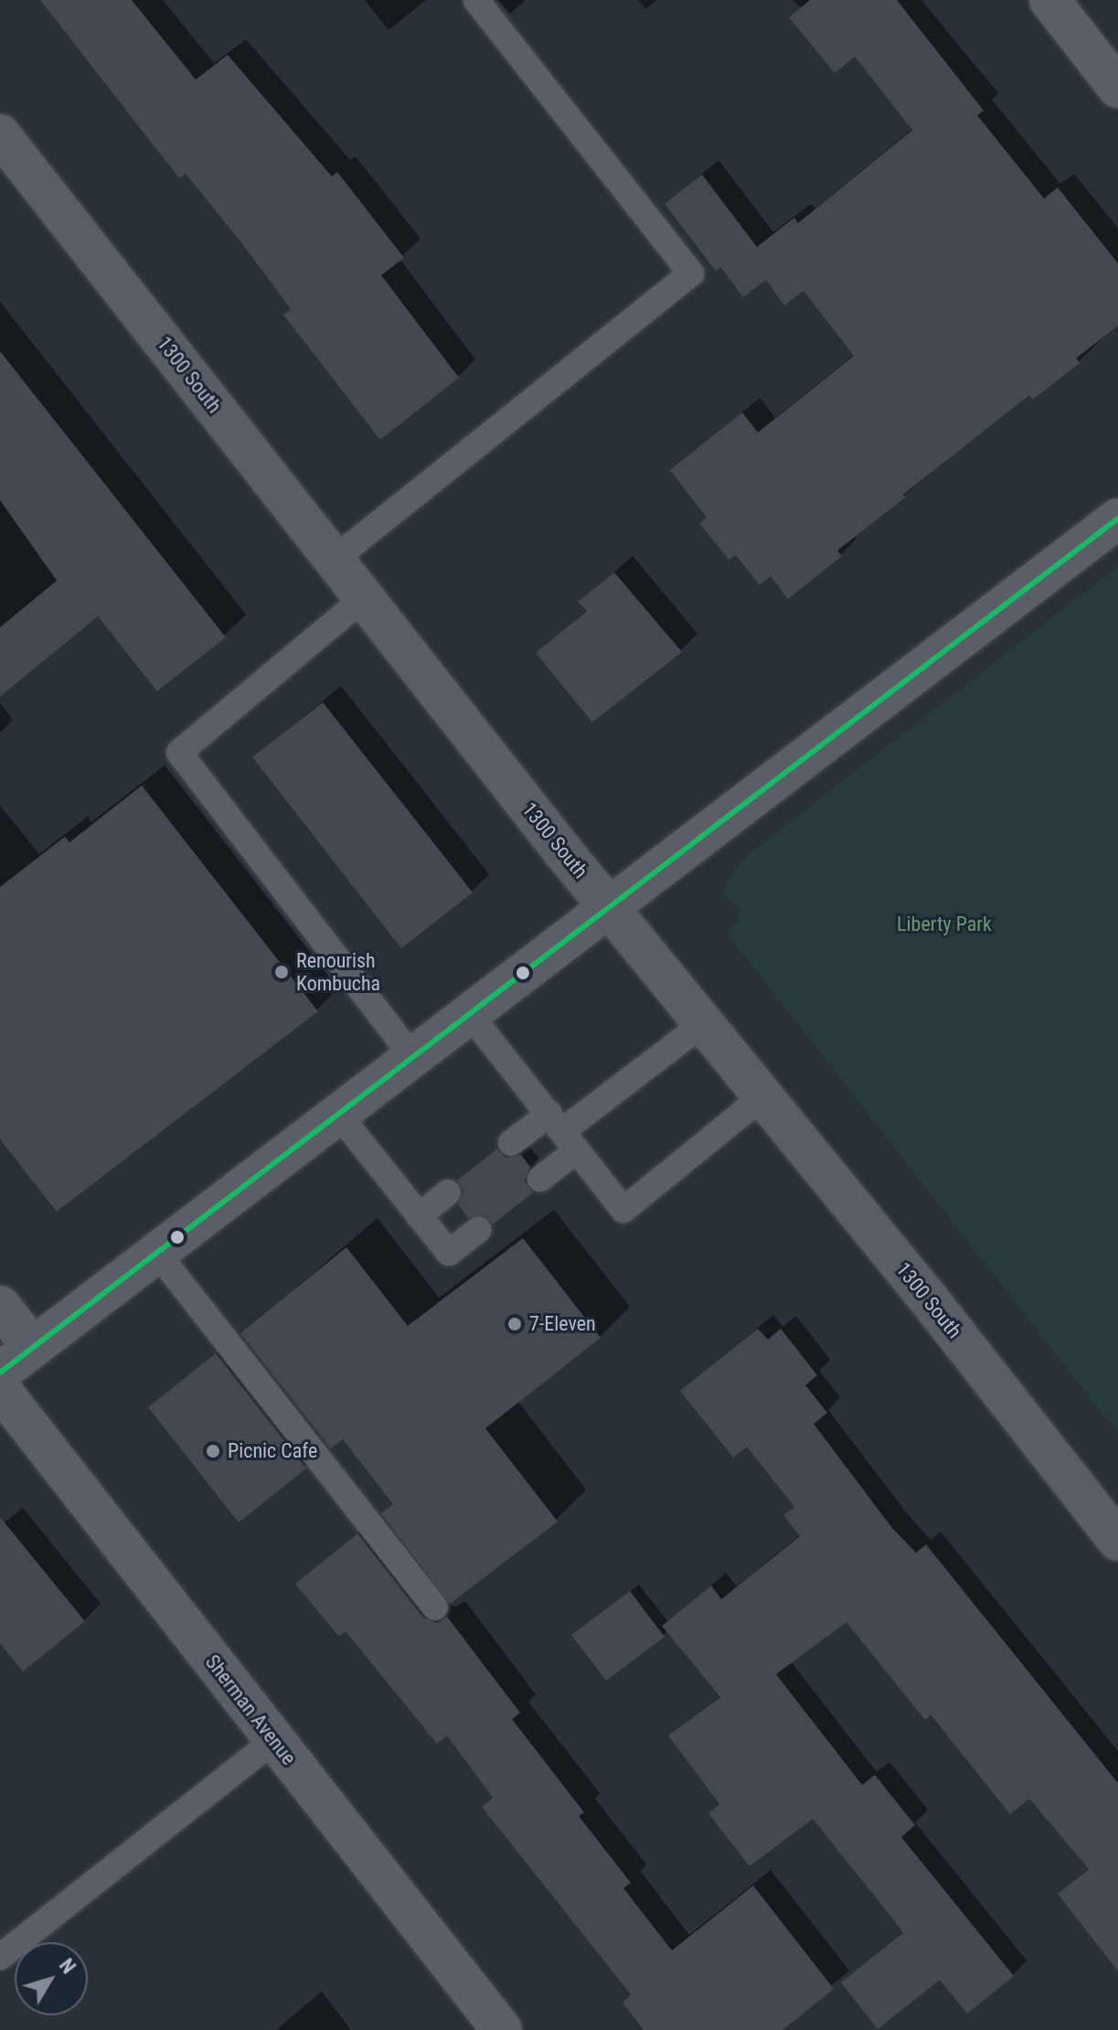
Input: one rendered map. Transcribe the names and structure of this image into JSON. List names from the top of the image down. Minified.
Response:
{"streets":{"main road":["1300 South"],"street":["Sherman Avenue"]},"parks":["Liberty Park"],"places":["Renourish Kombucha","7-Eleven","Picnic Cafe"],"north":"top right"}
